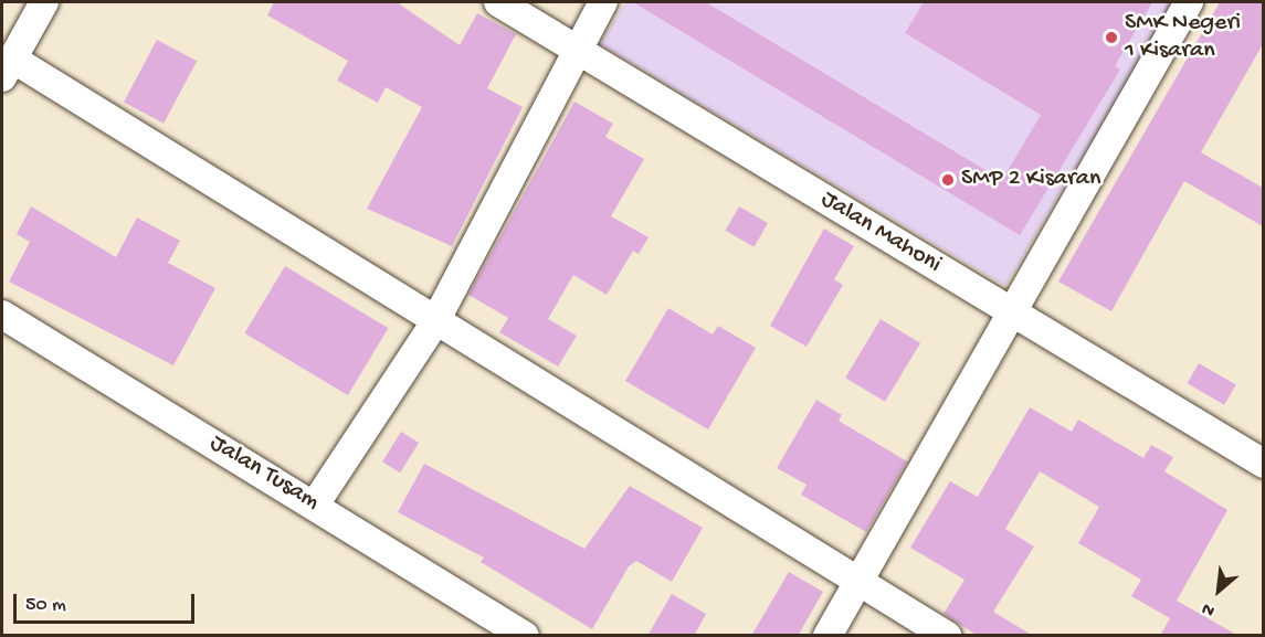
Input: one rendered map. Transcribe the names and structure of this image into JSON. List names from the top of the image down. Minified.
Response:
{"streets":{"street":["Jalan Mahoni","Jalan Tusam"]},"places":["SMK Negeri 1 Kisaran","SMP 2 Kisaran"],"scale_bar":"50 m","north":"bottom left"}
